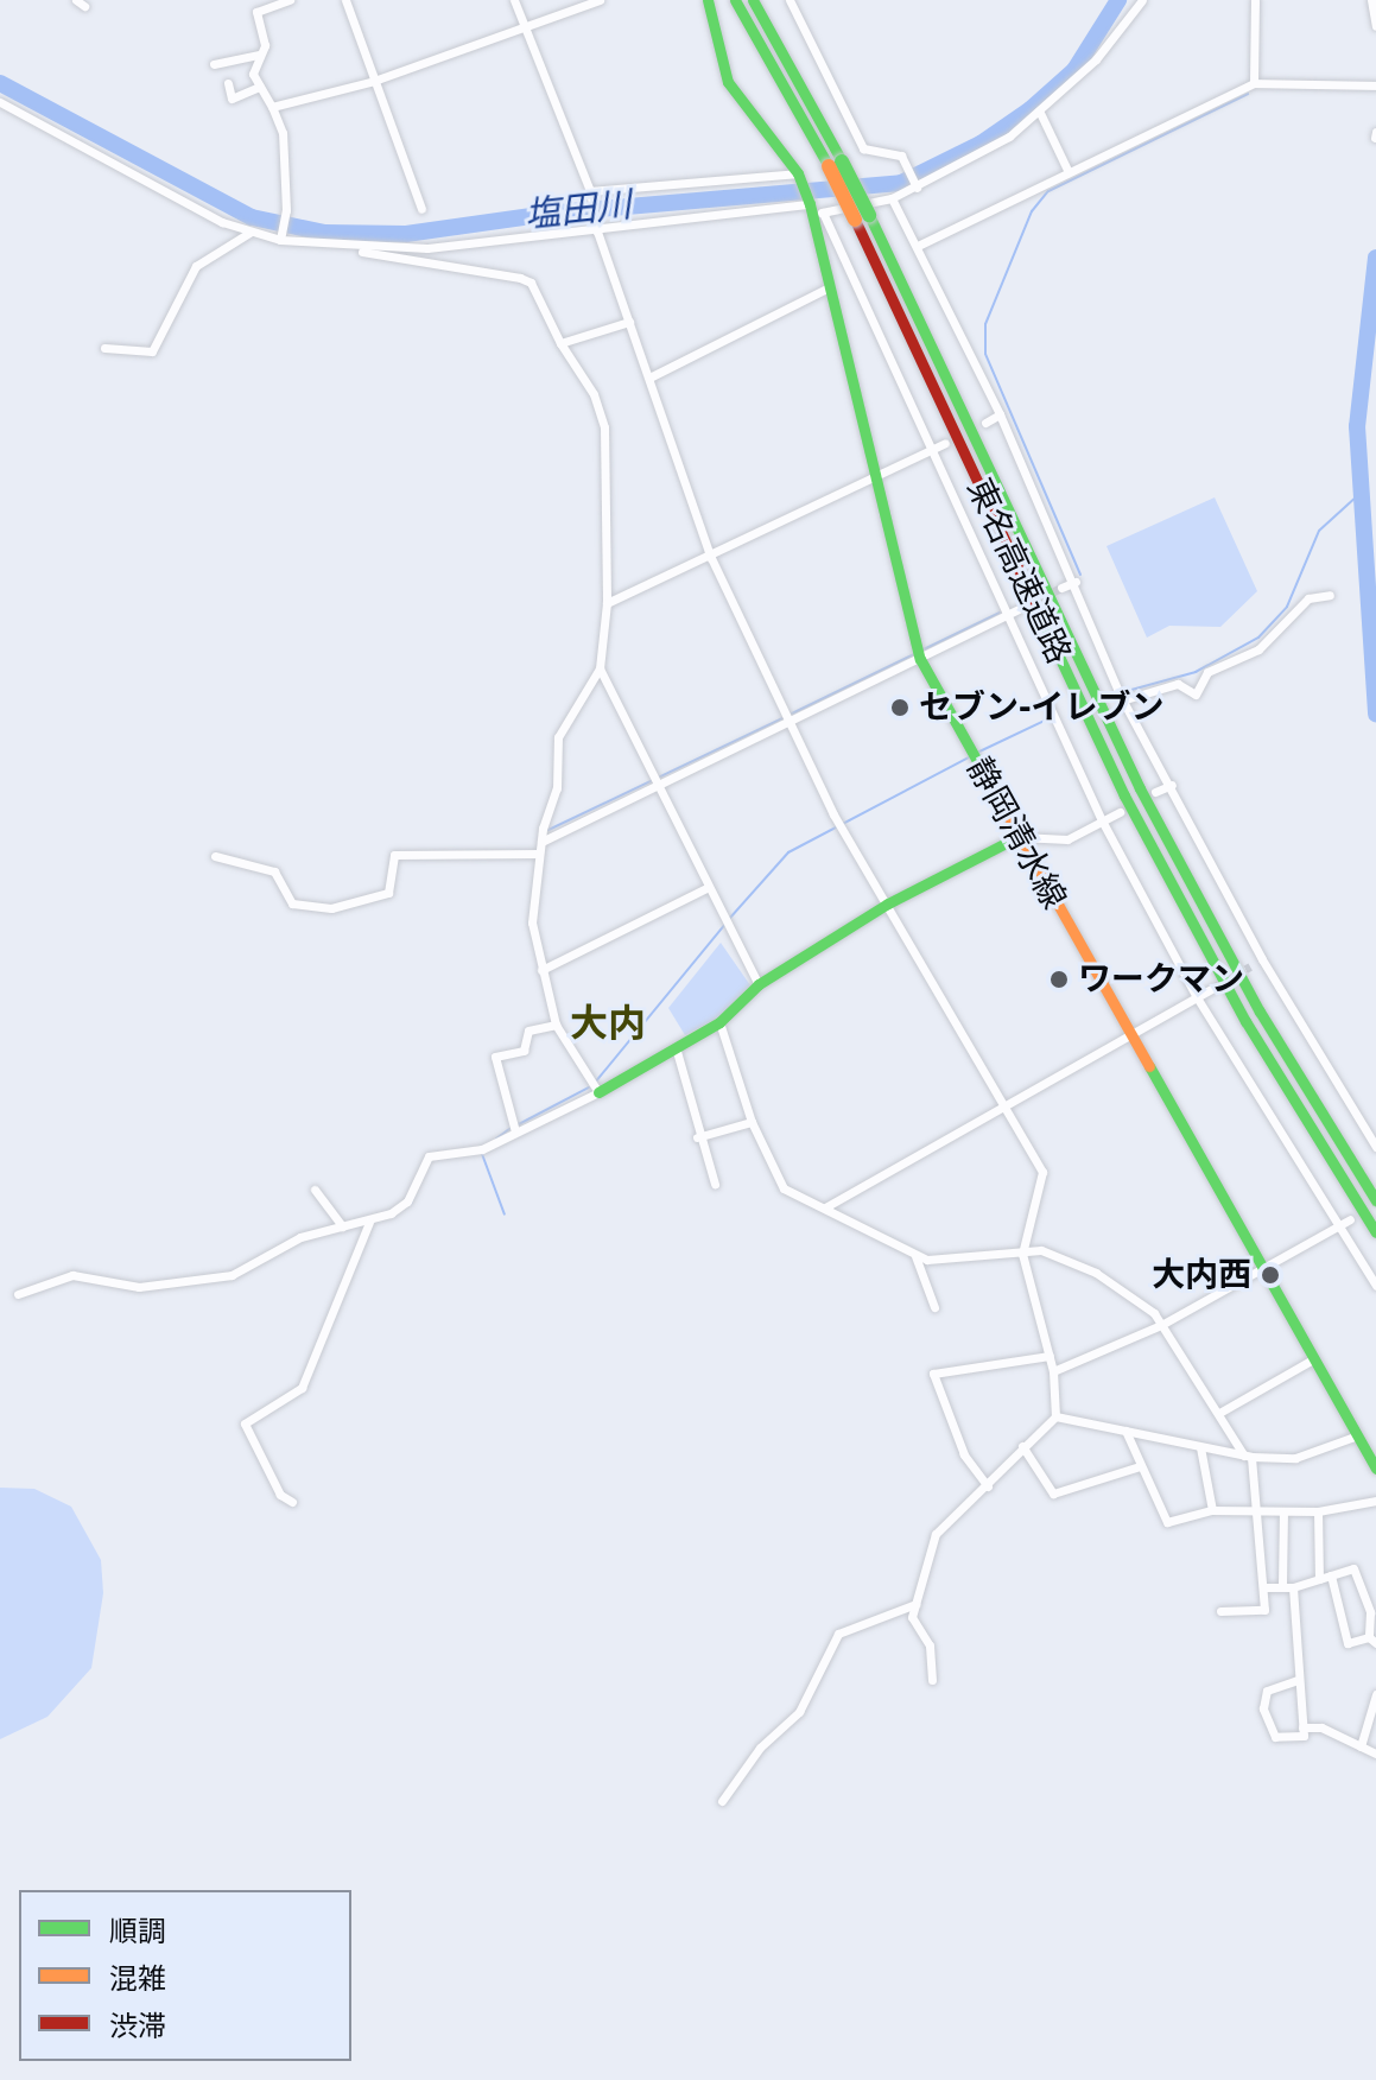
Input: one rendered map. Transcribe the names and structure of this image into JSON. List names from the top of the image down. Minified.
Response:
{"streets":{"main road":["東名高速道路","静岡清水線"]},"districts":["大内"],"water":["塩田川"],"places":["セブン-イレブン","ワークマン","大内西"],"legend":["順調","混雑","渋滞"]}
